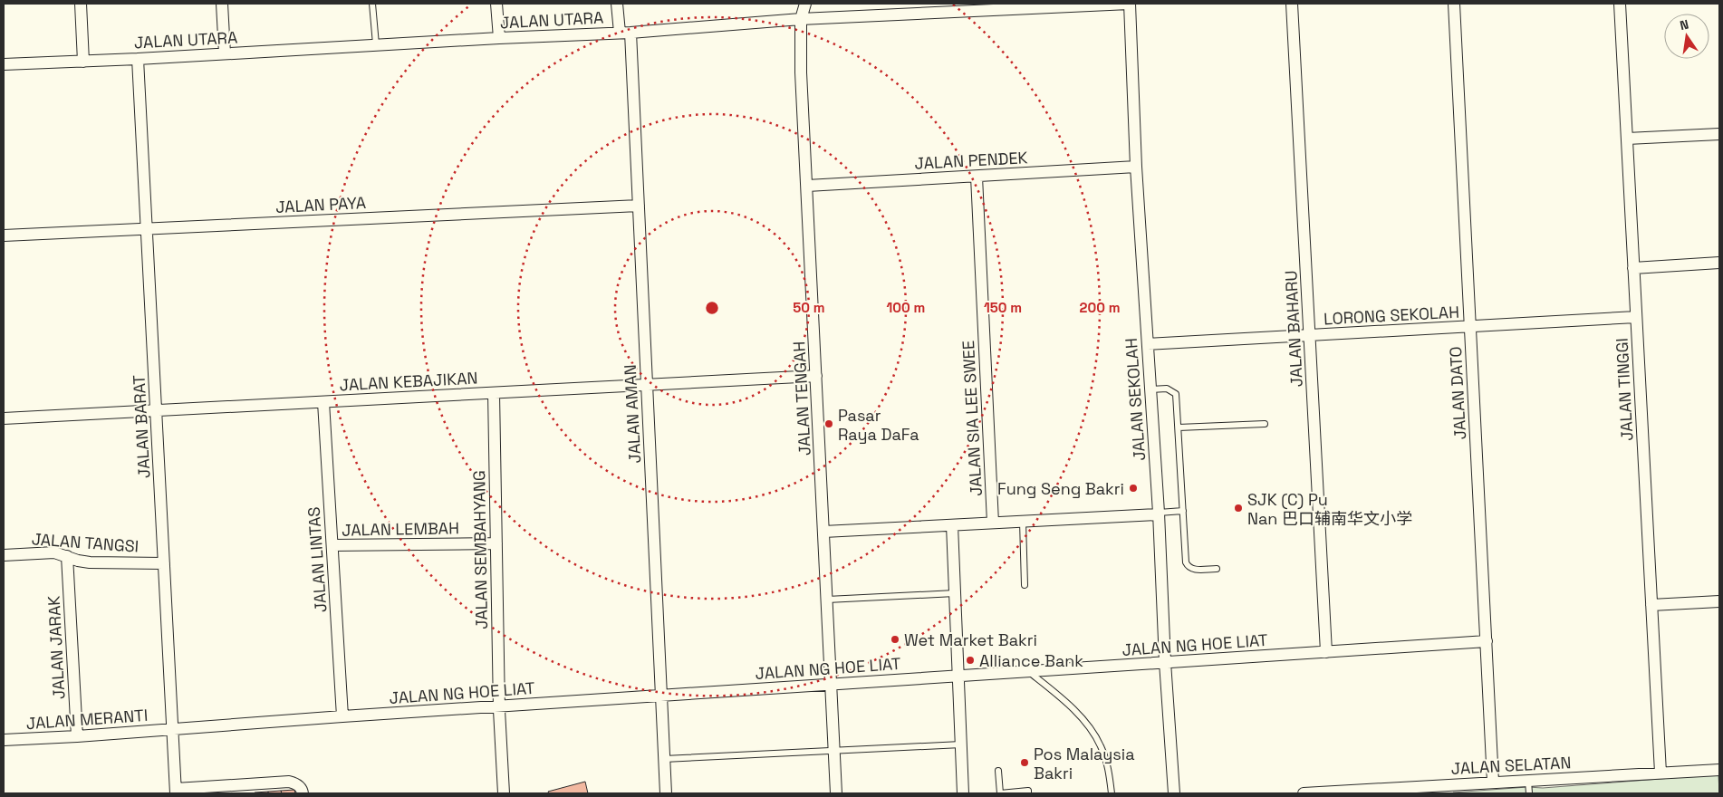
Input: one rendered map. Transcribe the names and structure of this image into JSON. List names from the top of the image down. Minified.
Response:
{"streets":{"street":["JALAN UTARA","JALAN PENDEK","JALAN PAYA","LORONG SEKOLAH","JALAN BAHARU","JALAN KEBAJIKAN","JALAN TINGGI","JALAN DATO","JALAN TENGAH","JALAN SEKOLAH","JALAN AMAN","JALAN SIA LEE SWEE","JALAN BARAT","JALAN LEMBAH","JALAN TANGSI","JALAN SEMBAHYANG","JALAN LINTAS","JALAN NG HOE LIAT","JALAN JARAK","JALAN MERANTI","JALAN SELATAN"]},"crossings":[["JALAN UTARA","JALAN TENGAH"],["JALAN UTARA","JALAN SEKOLAH"],["JALAN UTARA","JALAN AMAN"],["JALAN UTARA","JALAN BARAT"],["JALAN PENDEK","JALAN TENGAH"],["JALAN PENDEK","JALAN SEKOLAH"],["JALAN PENDEK","JALAN SIA LEE SWEE"],["JALAN PAYA","JALAN AMAN"],["JALAN PAYA","JALAN BARAT"],["LORONG SEKOLAH","JALAN BAHARU"],["LORONG SEKOLAH","JALAN TINGGI"],["LORONG SEKOLAH","JALAN DATO"],["LORONG SEKOLAH","JALAN SEKOLAH"],["JALAN BAHARU","JALAN NG HOE LIAT"],["JALAN KEBAJIKAN","JALAN TENGAH"],["JALAN KEBAJIKAN","JALAN AMAN"],["JALAN KEBAJIKAN","JALAN BARAT"],["JALAN KEBAJIKAN","JALAN SEMBAHYANG"],["JALAN KEBAJIKAN","JALAN LINTAS"],["JALAN TINGGI","JALAN SELATAN"],["JALAN DATO","JALAN NG HOE LIAT"],["JALAN DATO","JALAN SELATAN"],["JALAN TENGAH","JALAN NG HOE LIAT"],["JALAN SEKOLAH","JALAN NG HOE LIAT"],["JALAN AMAN","JALAN NG HOE LIAT"],["JALAN BARAT","JALAN TANGSI"],["JALAN BARAT","JALAN NG HOE LIAT"],["JALAN BARAT","JALAN MERANTI"],["JALAN LEMBAH","JALAN SEMBAHYANG"],["JALAN LEMBAH","JALAN LINTAS"],["JALAN TANGSI","JALAN JARAK"],["JALAN SEMBAHYANG","JALAN NG HOE LIAT"],["JALAN LINTAS","JALAN NG HOE LIAT"],["JALAN NG HOE LIAT","JALAN MERANTI"],["JALAN JARAK","JALAN MERANTI"]],"places":["Pasar Raya DaFa","Fung Seng Bakri","SJK (C) Pu Nan 巴口辅南华文小学","Wet Market Bakri","Alliance Bank","Pos Malaysia Bakri"],"north":"top","rings":["50 m","100 m","150 m","200 m"]}
